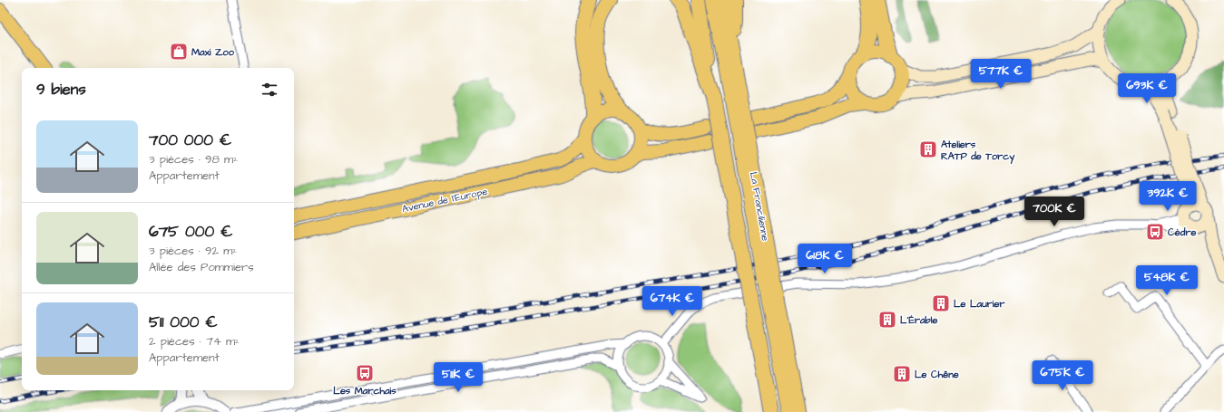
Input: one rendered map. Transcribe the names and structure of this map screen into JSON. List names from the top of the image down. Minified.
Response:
{"streets":{"highway":["La Francilienne"],"main road":["Avenue de l'Europe"]},"places":{"shop":["Maxi Zoo"],"building":["Ateliers RATP de Torcy","Le Laurier","L'Érable","Le Chêne"],"bus stop":["Cèdre","Les Marchais"]},"page":{"price":["577K €","693K €","392K €","700K €","618K €","548K €","674K €","675K €","511K €"],"heading":"9 biens","list":[{"name":"700 000 €","note":"3 pièces · 98 m² · Appartement"},{"name":"675 000 €","note":"3 pièces · 92 m² · Allée des Pommiers"},{"name":"511 000 €","note":"2 pièces · 74 m² · Appartement"}]}}
